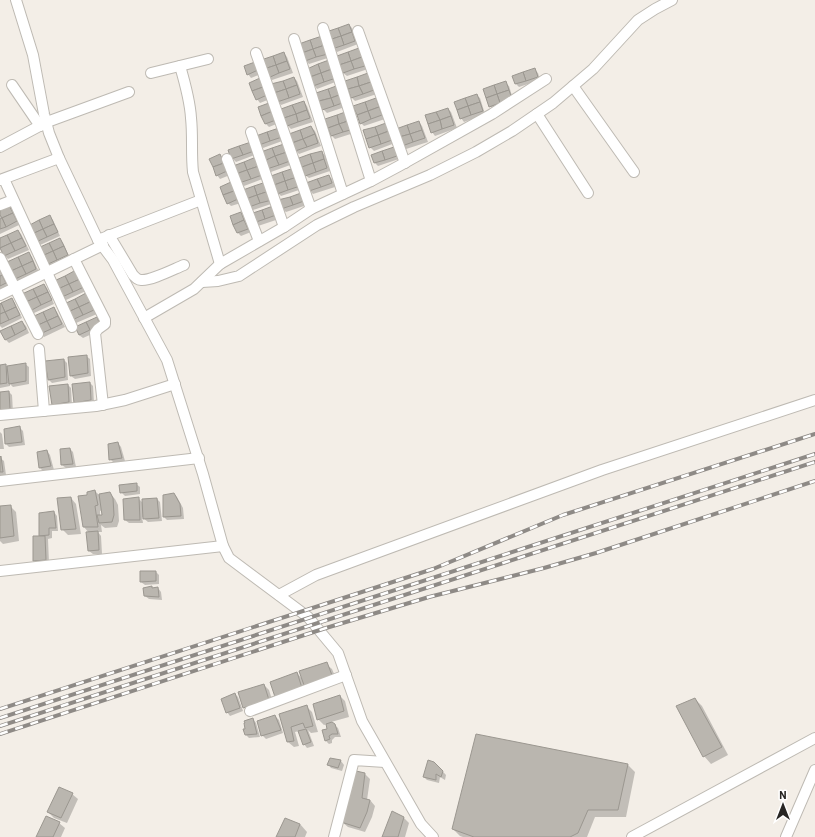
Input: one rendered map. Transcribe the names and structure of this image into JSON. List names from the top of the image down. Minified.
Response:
{"north":"top"}
